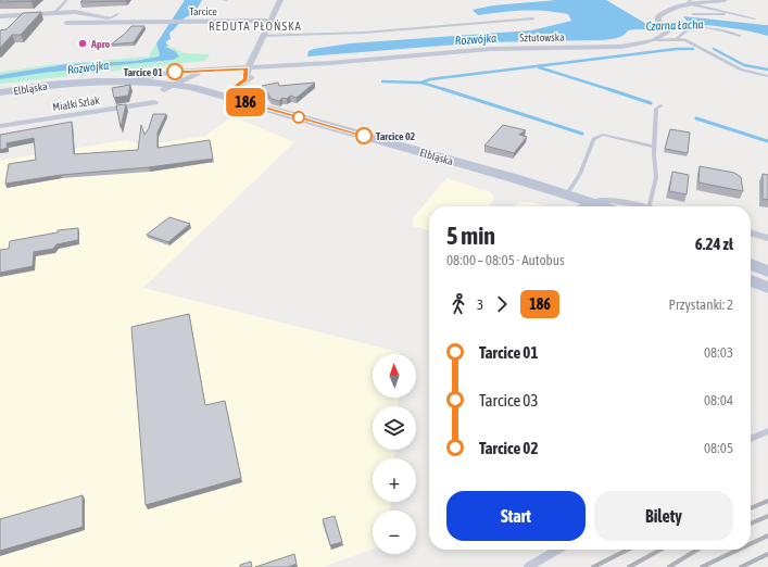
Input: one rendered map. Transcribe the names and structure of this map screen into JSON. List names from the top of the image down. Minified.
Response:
{"streets":{"main road":["Elbląska"],"street":["Tarcice","Sztutowska","Miałki Szlak"]},"crossings":[["Sztutowska","Elbląska"]],"districts":["REDUTA PŁOŃSKA"],"water":["Czarna Łacha","Rozwójka"],"places":["Apro","Tarcice 01","Tarcice 02"],"lines":["bus line 186"],"north":"top","page":{"on_map":"186","heading":["5 min","08:00 – 08:05 · Autobus","6.24 zł"],"legs":["3","186","Przystanki: 2"],"list":[{"name":"Tarcice 01","value":"08:03"},{"name":"Tarcice 03","value":"08:04"},{"name":"Tarcice 02","value":"08:05"}],"map_buttons":["+","−"],"buttons":["Start","Bilety"]}}
